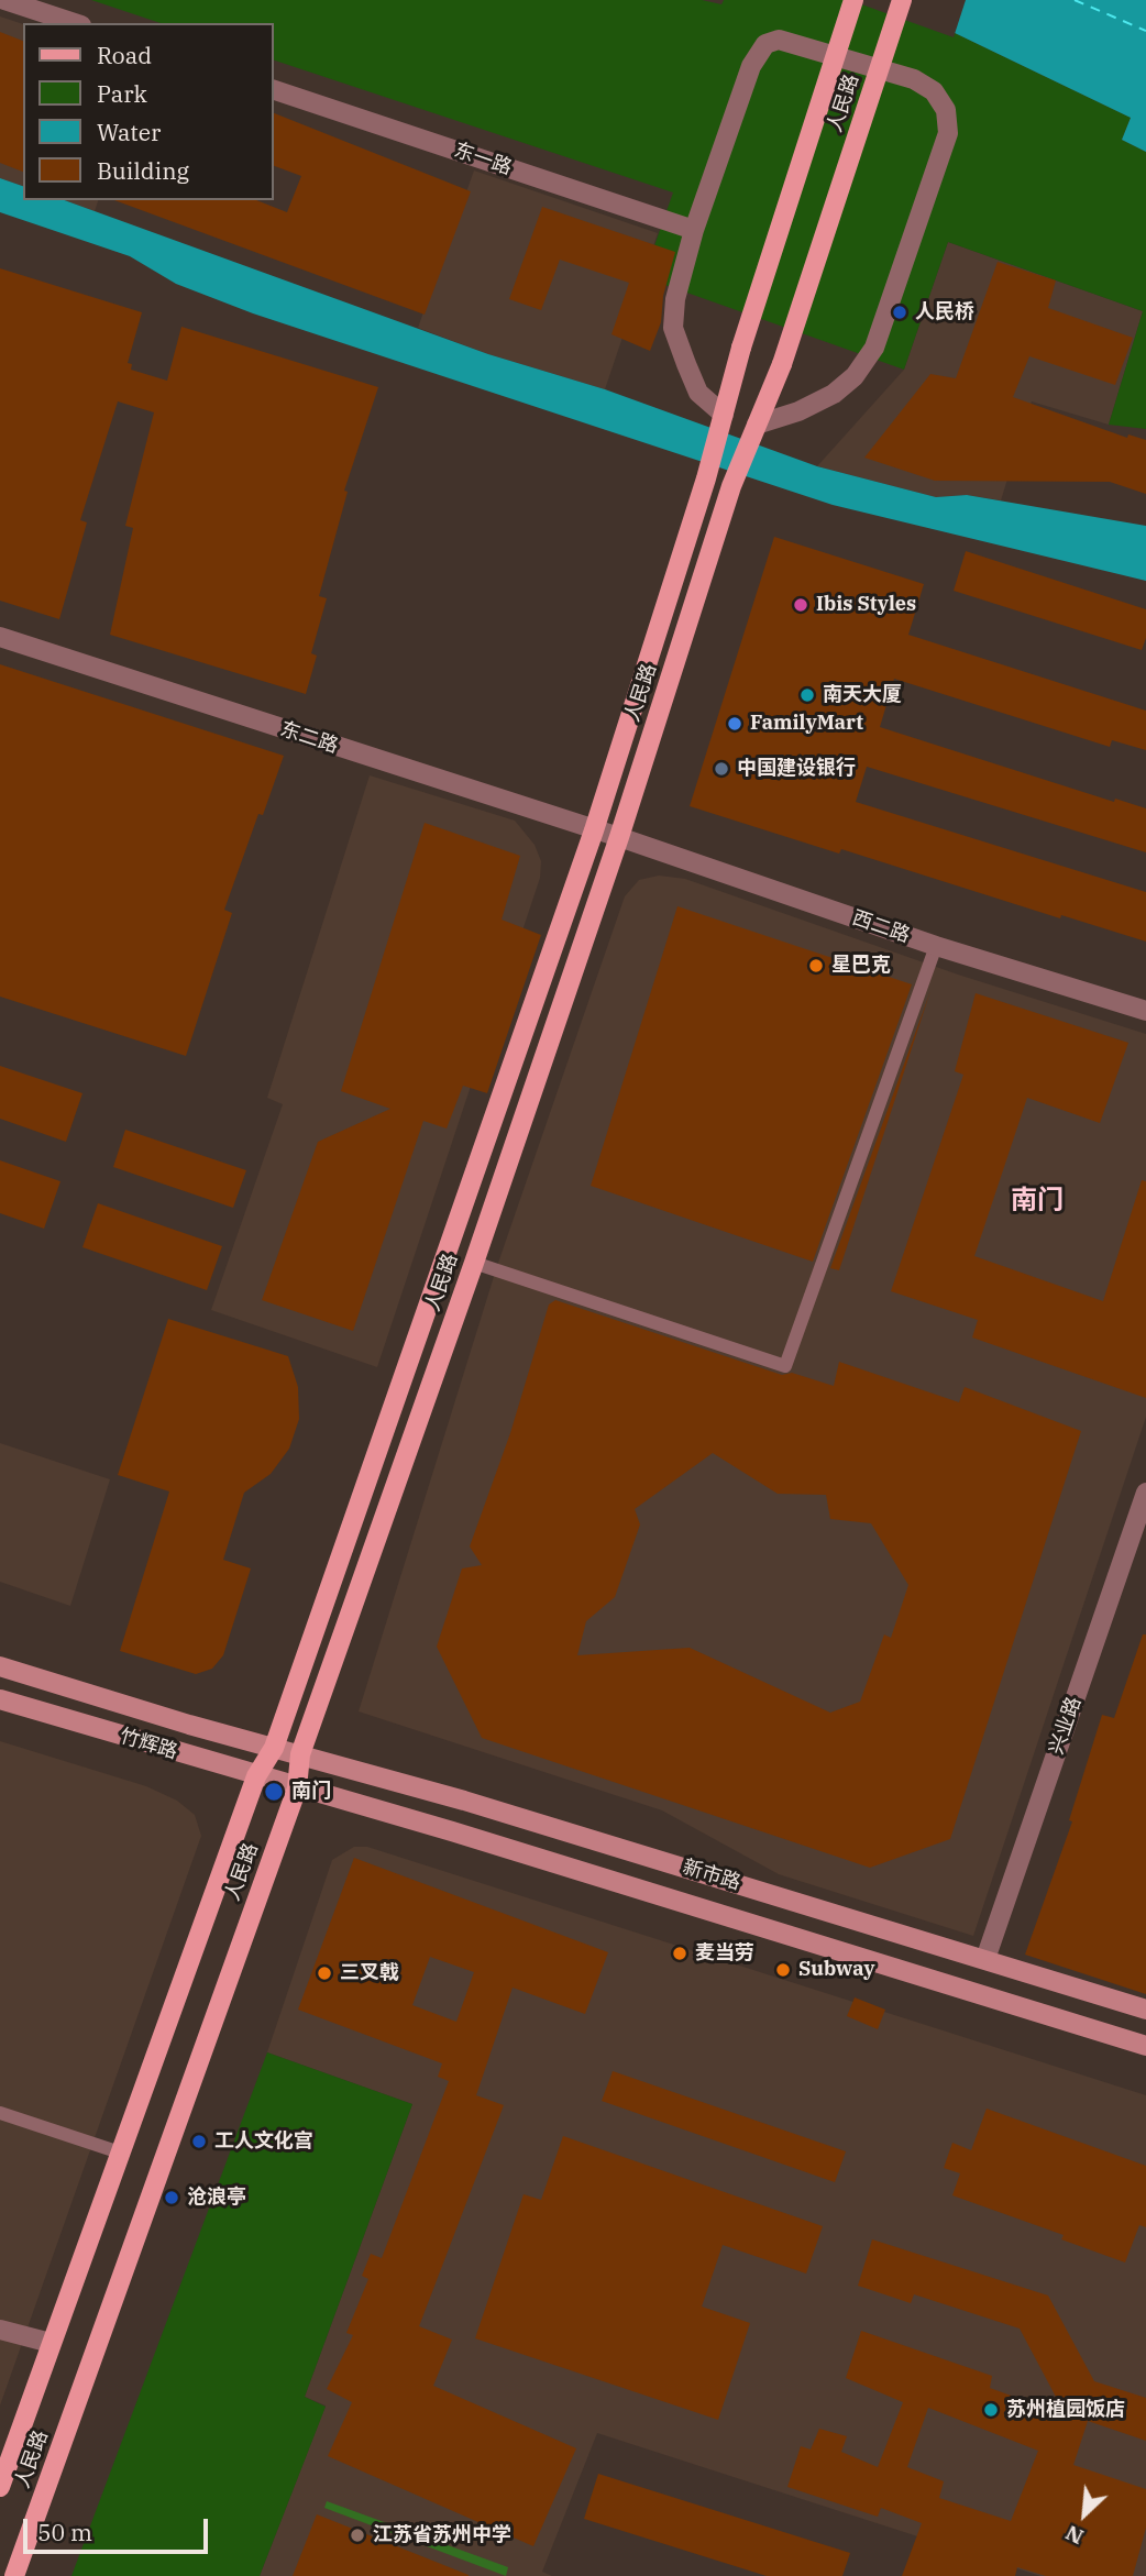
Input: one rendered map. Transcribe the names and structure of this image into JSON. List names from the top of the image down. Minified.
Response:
{"streets":{"main road":["人民路","竹辉路","新市路"],"street":["东一路","东二路","西二路","兴业路"]},"crossings":[["人民路","东二路"],["人民路","西二路"],["人民路","竹辉路"],["人民路","新市路"],["东二路","西二路"],["兴业路","新市路"],["竹辉路","新市路"]],"districts":["南门"],"places":["人民桥","Ibis Styles","南天大厦","FamilyMart","中国建设银行","星巴克","南门","麦当劳","Subway","三叉戟","工人文化宫","沧浪亭","苏州植园饭店","江苏省苏州中学"],"legend":["Road","Park","Water","Building"],"scale_bar":"50 m","north":"bottom left"}
